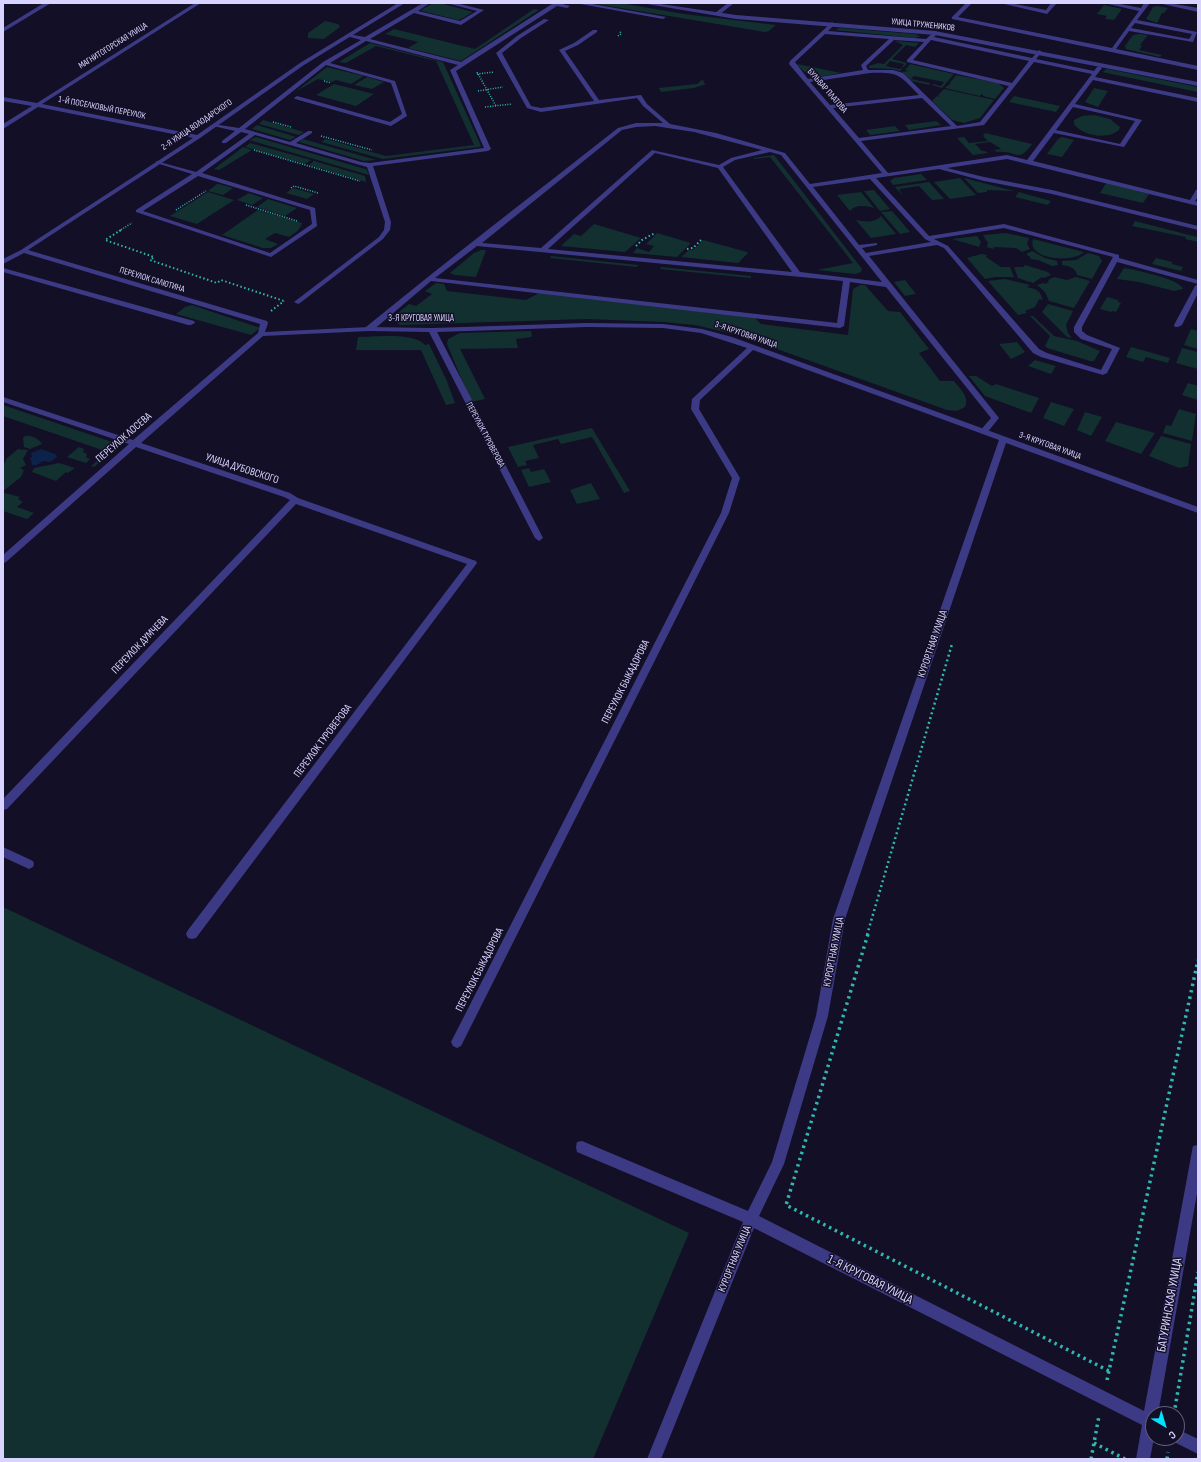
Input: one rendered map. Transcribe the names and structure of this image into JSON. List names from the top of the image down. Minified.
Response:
{"streets":{"street":["УЛИЦА ТРУЖЕНИКОВ","МАГНИТОГОРСКАЯ УЛИЦА","БУЛЬВАР ПЛАТОВА","1-Й ПОСЕЛКОВЫЙ ПЕРЕУЛОК","2-Я УЛИЦА ВОЛОДАРСКОГО","ПЕРЕУЛОК САЛЮТИНА","3-Я КРУГОВАЯ УЛИЦА","ПЕРЕУЛОК ТУРОВЕРОВА","ПЕРЕУЛОК ЛОСЕВА","УЛИЦА ДУБОВСКОГО","КУРОРТНАЯ УЛИЦА","ПЕРЕУЛОК ДУМЧЕВА","ПЕРЕУЛОК БЫКАДОРОВА","1-Я КРУГОВАЯ УЛИЦА","БАТУРИНСКАЯ УЛИЦА"]},"crossings":[["УЛИЦА ТРУЖЕНИКОВ","БУЛЬВАР ПЛАТОВА"],["МАГНИТОГОРСКАЯ УЛИЦА","1-Й ПОСЕЛКОВЫЙ ПЕРЕУЛОК"],["1-Й ПОСЕЛКОВЫЙ ПЕРЕУЛОК","2-Я УЛИЦА ВОЛОДАРСКОГО"],["2-Я УЛИЦА ВОЛОДАРСКОГО","ПЕРЕУЛОК САЛЮТИНА"],["ПЕРЕУЛОК САЛЮТИНА","3-Я КРУГОВАЯ УЛИЦА"],["ПЕРЕУЛОК САЛЮТИНА","ПЕРЕУЛОК ЛОСЕВА"],["3-Я КРУГОВАЯ УЛИЦА","ПЕРЕУЛОК ТУРОВЕРОВА"],["3-Я КРУГОВАЯ УЛИЦА","ПЕРЕУЛОК ЛОСЕВА"],["3-Я КРУГОВАЯ УЛИЦА","КУРОРТНАЯ УЛИЦА"],["3-Я КРУГОВАЯ УЛИЦА","ПЕРЕУЛОК БЫКАДОРОВА"],["ПЕРЕУЛОК ТУРОВЕРОВА","УЛИЦА ДУБОВСКОГО"],["ПЕРЕУЛОК ЛОСЕВА","УЛИЦА ДУБОВСКОГО"],["УЛИЦА ДУБОВСКОГО","ПЕРЕУЛОК ДУМЧЕВА"],["КУРОРТНАЯ УЛИЦА","1-Я КРУГОВАЯ УЛИЦА"]],"north":"bottom right"}
